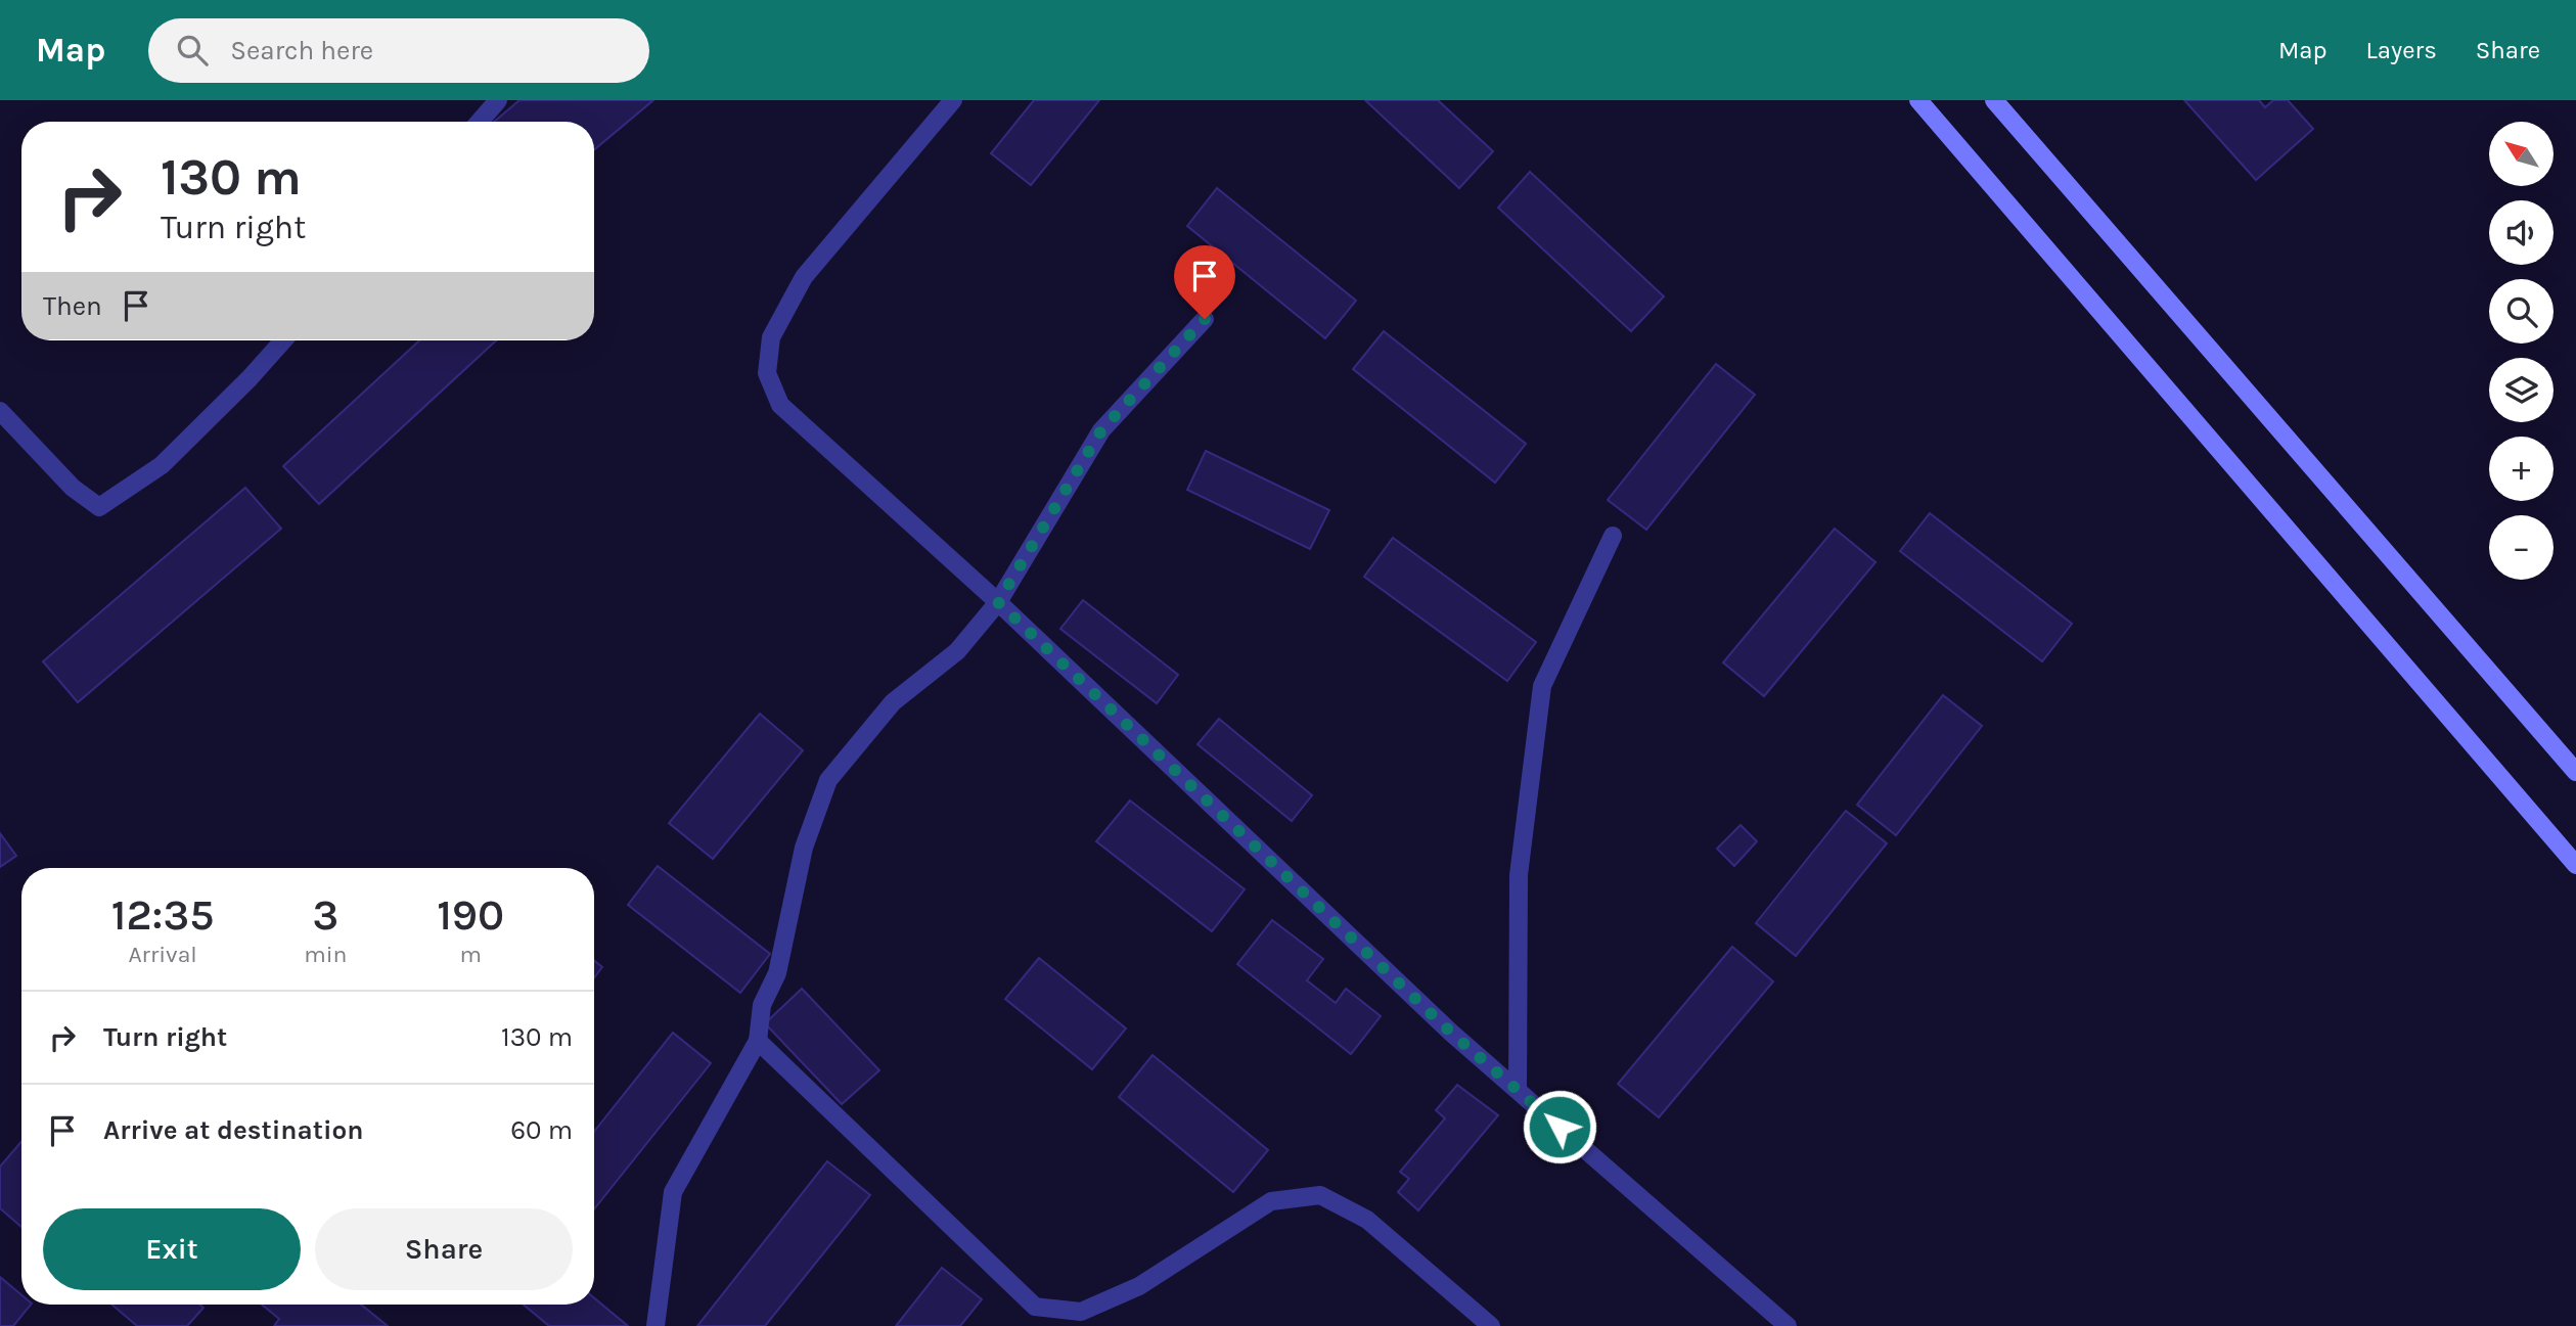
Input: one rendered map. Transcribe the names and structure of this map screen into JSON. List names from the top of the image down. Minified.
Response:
{"north":"top left","page":{"header":"Map","search":"Search here","nav":["Map","Layers","Share"],"map_buttons":["+","−"],"turn":["130 m","Turn right"],"then":"Then","eta":["12:35","Arrival","3","min","190","m"],"list":[{"name":"Turn right","value":"130 m"},{"name":"Arrive at destination","value":"60 m"}],"buttons":["Exit","Share"]}}
